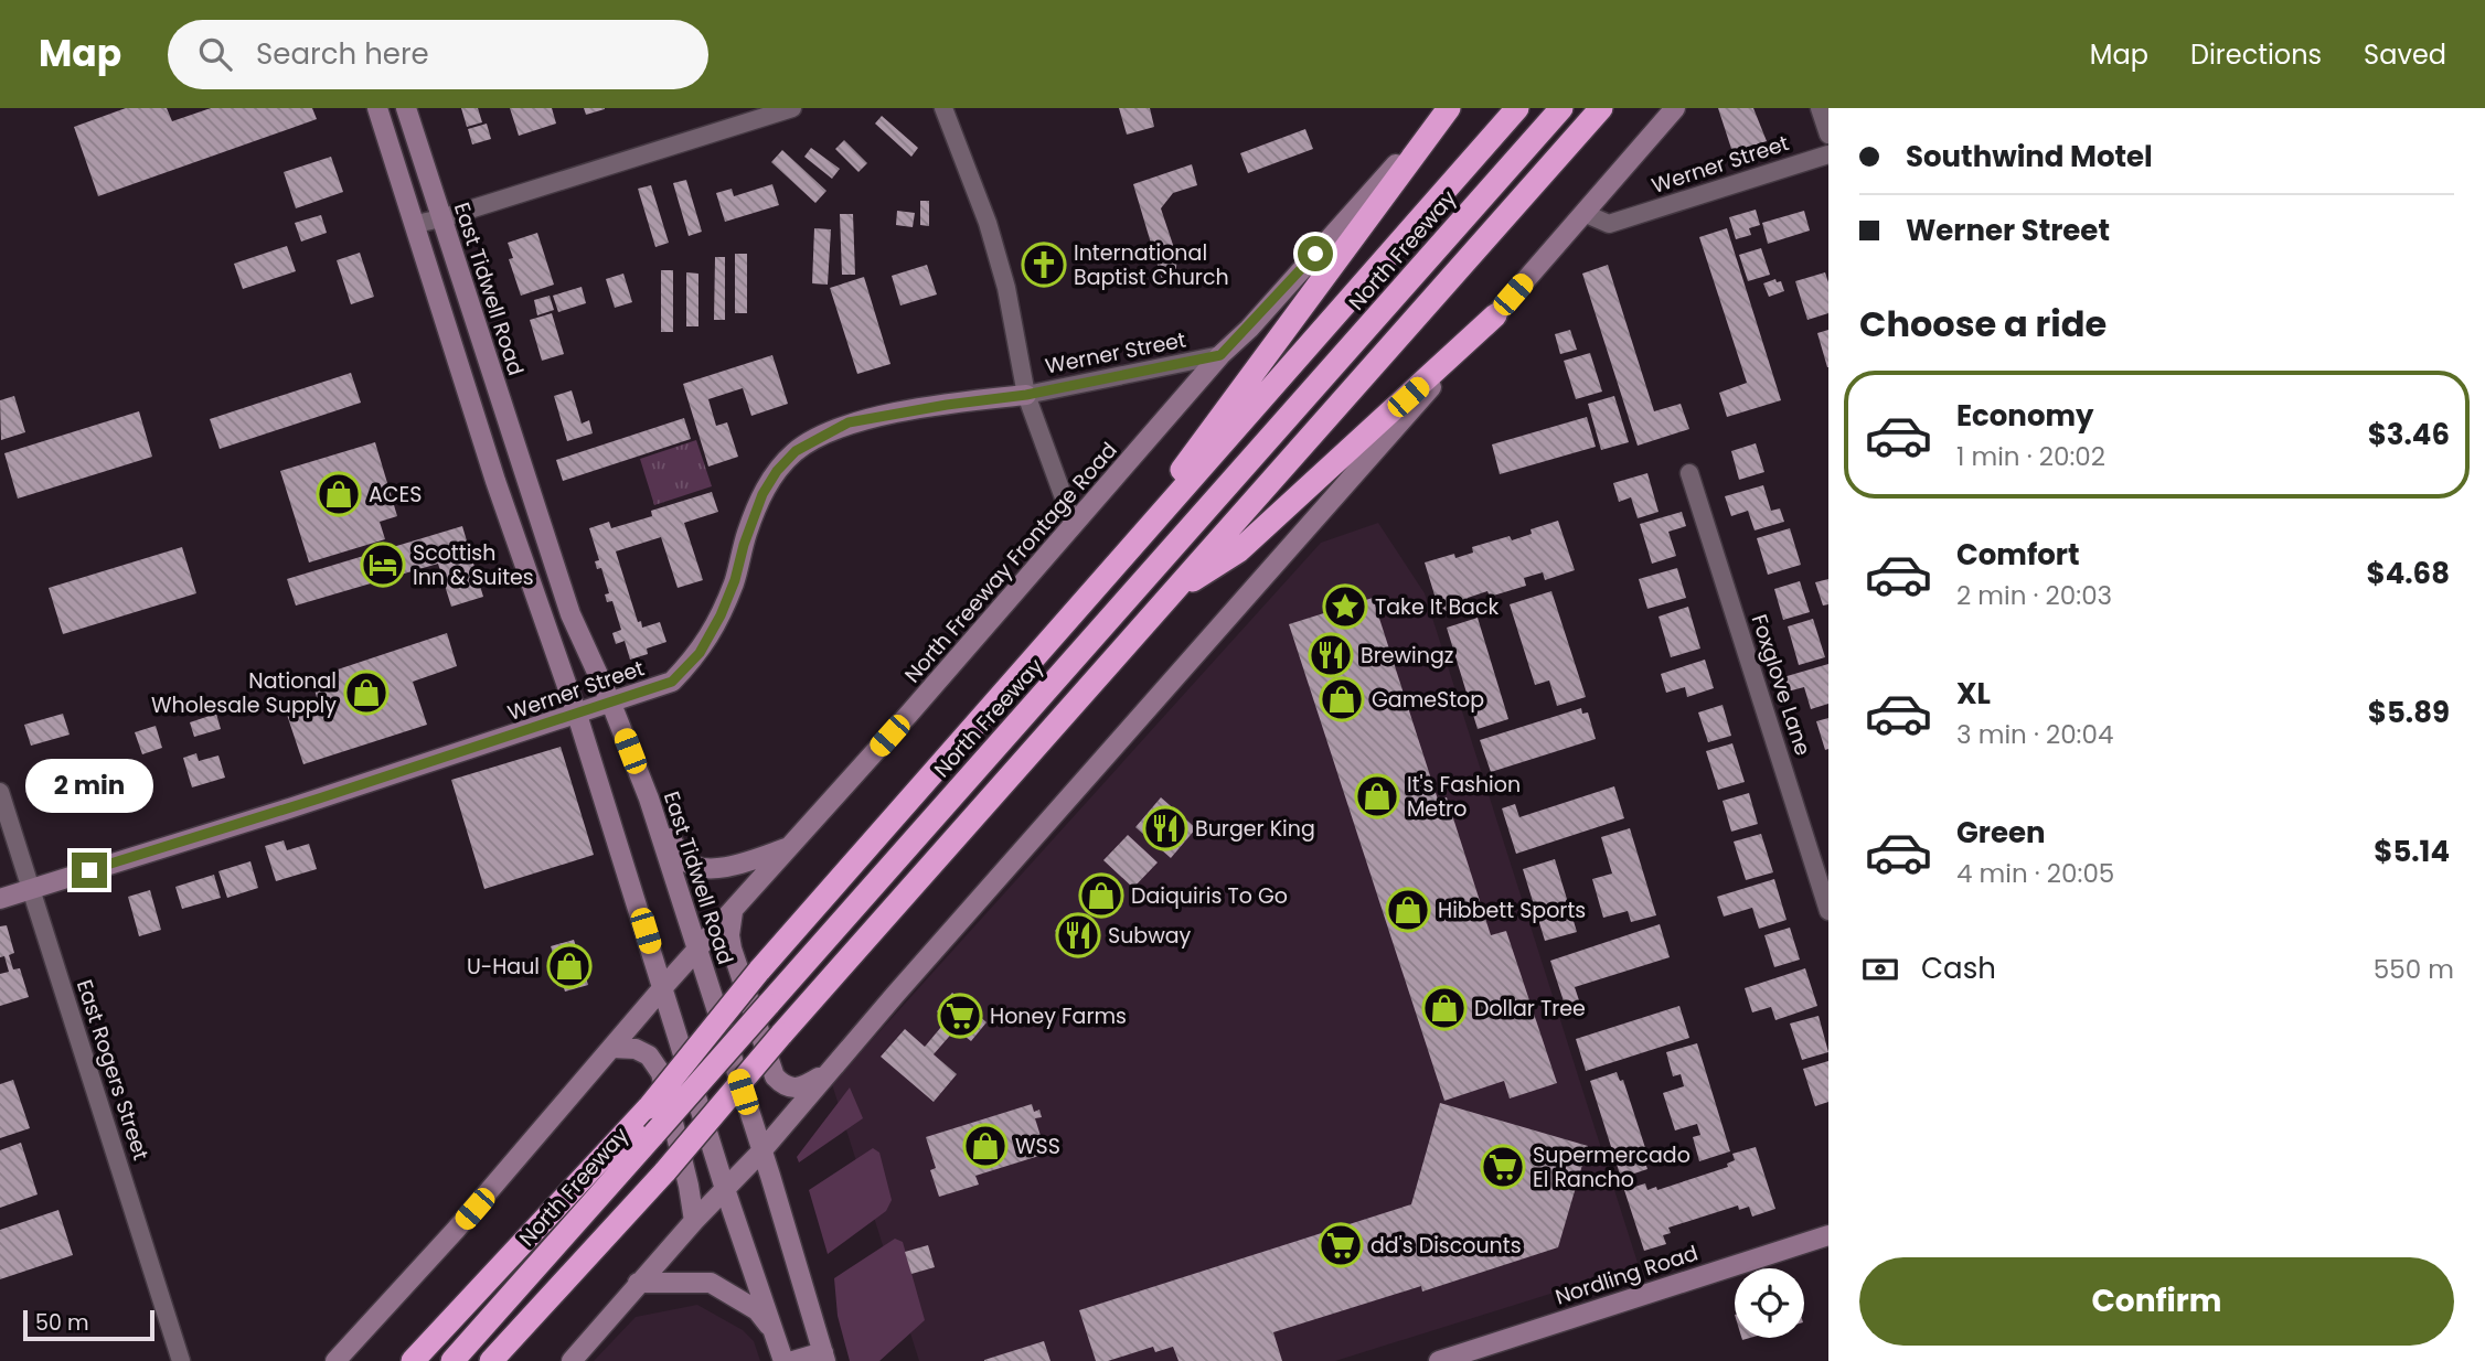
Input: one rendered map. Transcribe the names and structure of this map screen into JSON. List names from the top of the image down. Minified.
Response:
{"streets":{"highway":["North Freeway"],"main road":["Werner Street","East Tidwell Road","North Freeway Frontage Road","Nordling Road"],"street":["Foxglove Lane","East Rogers Street"]},"crossings":[["Werner Street","East Tidwell Road"],["Werner Street","North Freeway Frontage Road"],["Werner Street","East Rogers Street"],["East Tidwell Road","North Freeway Frontage Road"]],"places":{"church":["International Baptist Church"],"shop":["ACES","National Wholesale Supply","GameStop","It's Fashion Metro","Daiquiris To Go","Hibbett Sports","U-Haul","Dollar Tree","WSS"],"hotel":["Scottish Inn & Suites"],"place":["Take It Back"],"restaurant":["Brewingz","Burger King","Subway"],"supermarket":["Honey Farms","Supermercado El Rancho","dd's Discounts"]},"scale_bar":"50 m","page":{"header":"Map","search":"Search here","nav":["Map","Directions","Saved"],"banner":["Southwind Motel","Werner Street"],"heading":"Choose a ride","list":[{"name":"Economy","note":"1 min · 20:02","value":"$3.46"},{"name":"Comfort","note":"2 min · 20:03","value":"$4.68"},{"name":"XL","note":"3 min · 20:04","value":"$5.89"},{"name":"Green","note":"4 min · 20:05","value":"$5.14"}],"bubble":"2 min","pay":["Cash","550 m"],"buttons":"Confirm","scale":"50 m"}}
